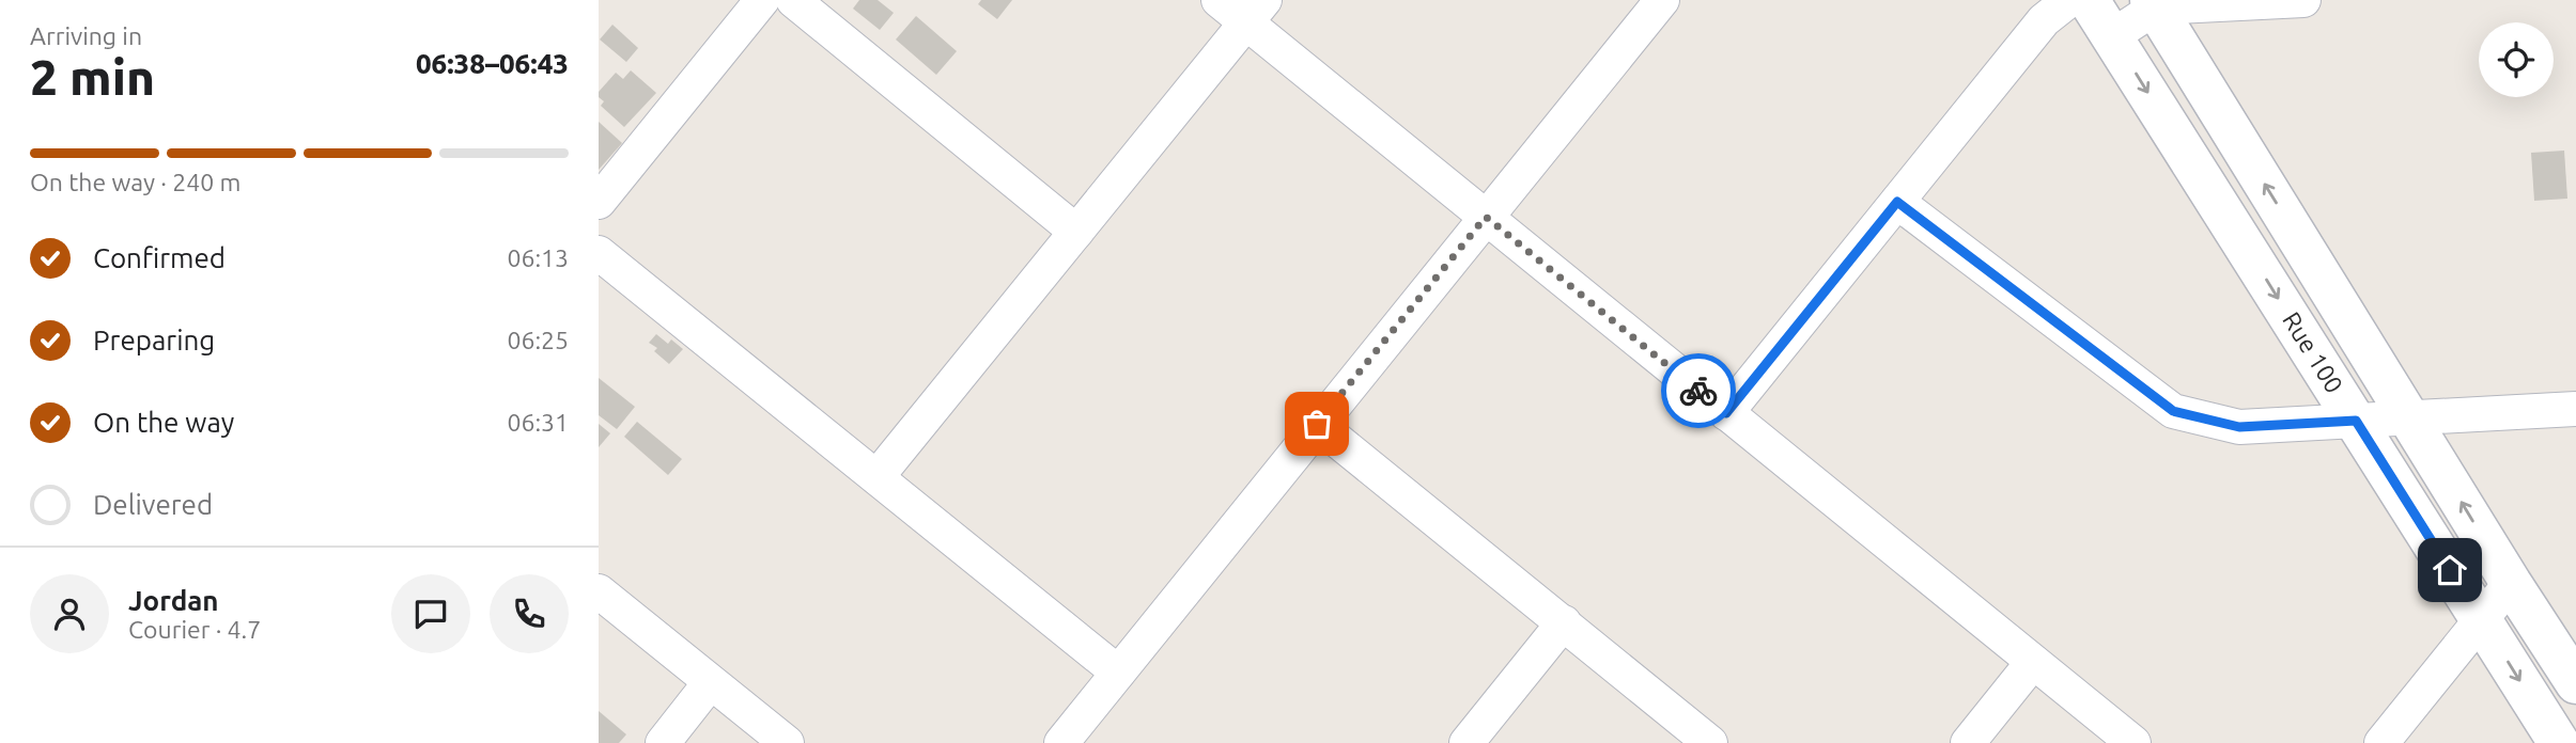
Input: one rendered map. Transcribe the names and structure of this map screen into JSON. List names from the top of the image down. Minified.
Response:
{"streets":{"street":["Rue 100"]},"page":{"heading":["2 min","Arriving in","06:38–06:43"],"panel":["Jordan","Courier · 4.7"],"bar":"On the way · 240 m","list":[["Confirmed","06:13"],["Preparing","06:25"],["On the way","06:31"],"Delivered"]}}
